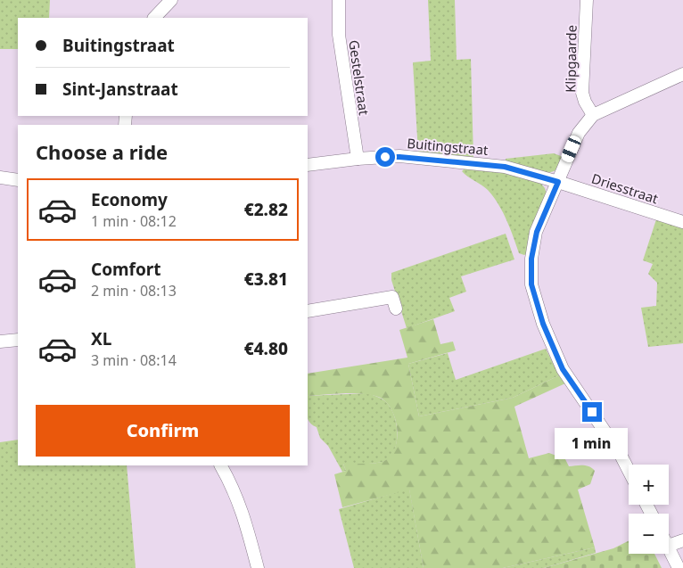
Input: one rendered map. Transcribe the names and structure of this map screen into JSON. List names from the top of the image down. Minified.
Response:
{"streets":{"street":["Klipgaarde","Gestelstraat","Buitingstraat","Driesstraat"]},"crossings":[["Gestelstraat","Buitingstraat"],["Buitingstraat","Driesstraat"]],"page":{"banner":["Buitingstraat","Sint-Janstraat"],"heading":"Choose a ride","list":[{"name":"Economy","note":"1 min · 08:12","value":"€2.82"},{"name":"Comfort","note":"2 min · 08:13","value":"€3.81"},{"name":"XL","note":"3 min · 08:14","value":"€4.80"}],"buttons":"Confirm","bubble":"1 min","map_buttons":["+","−"]}}
